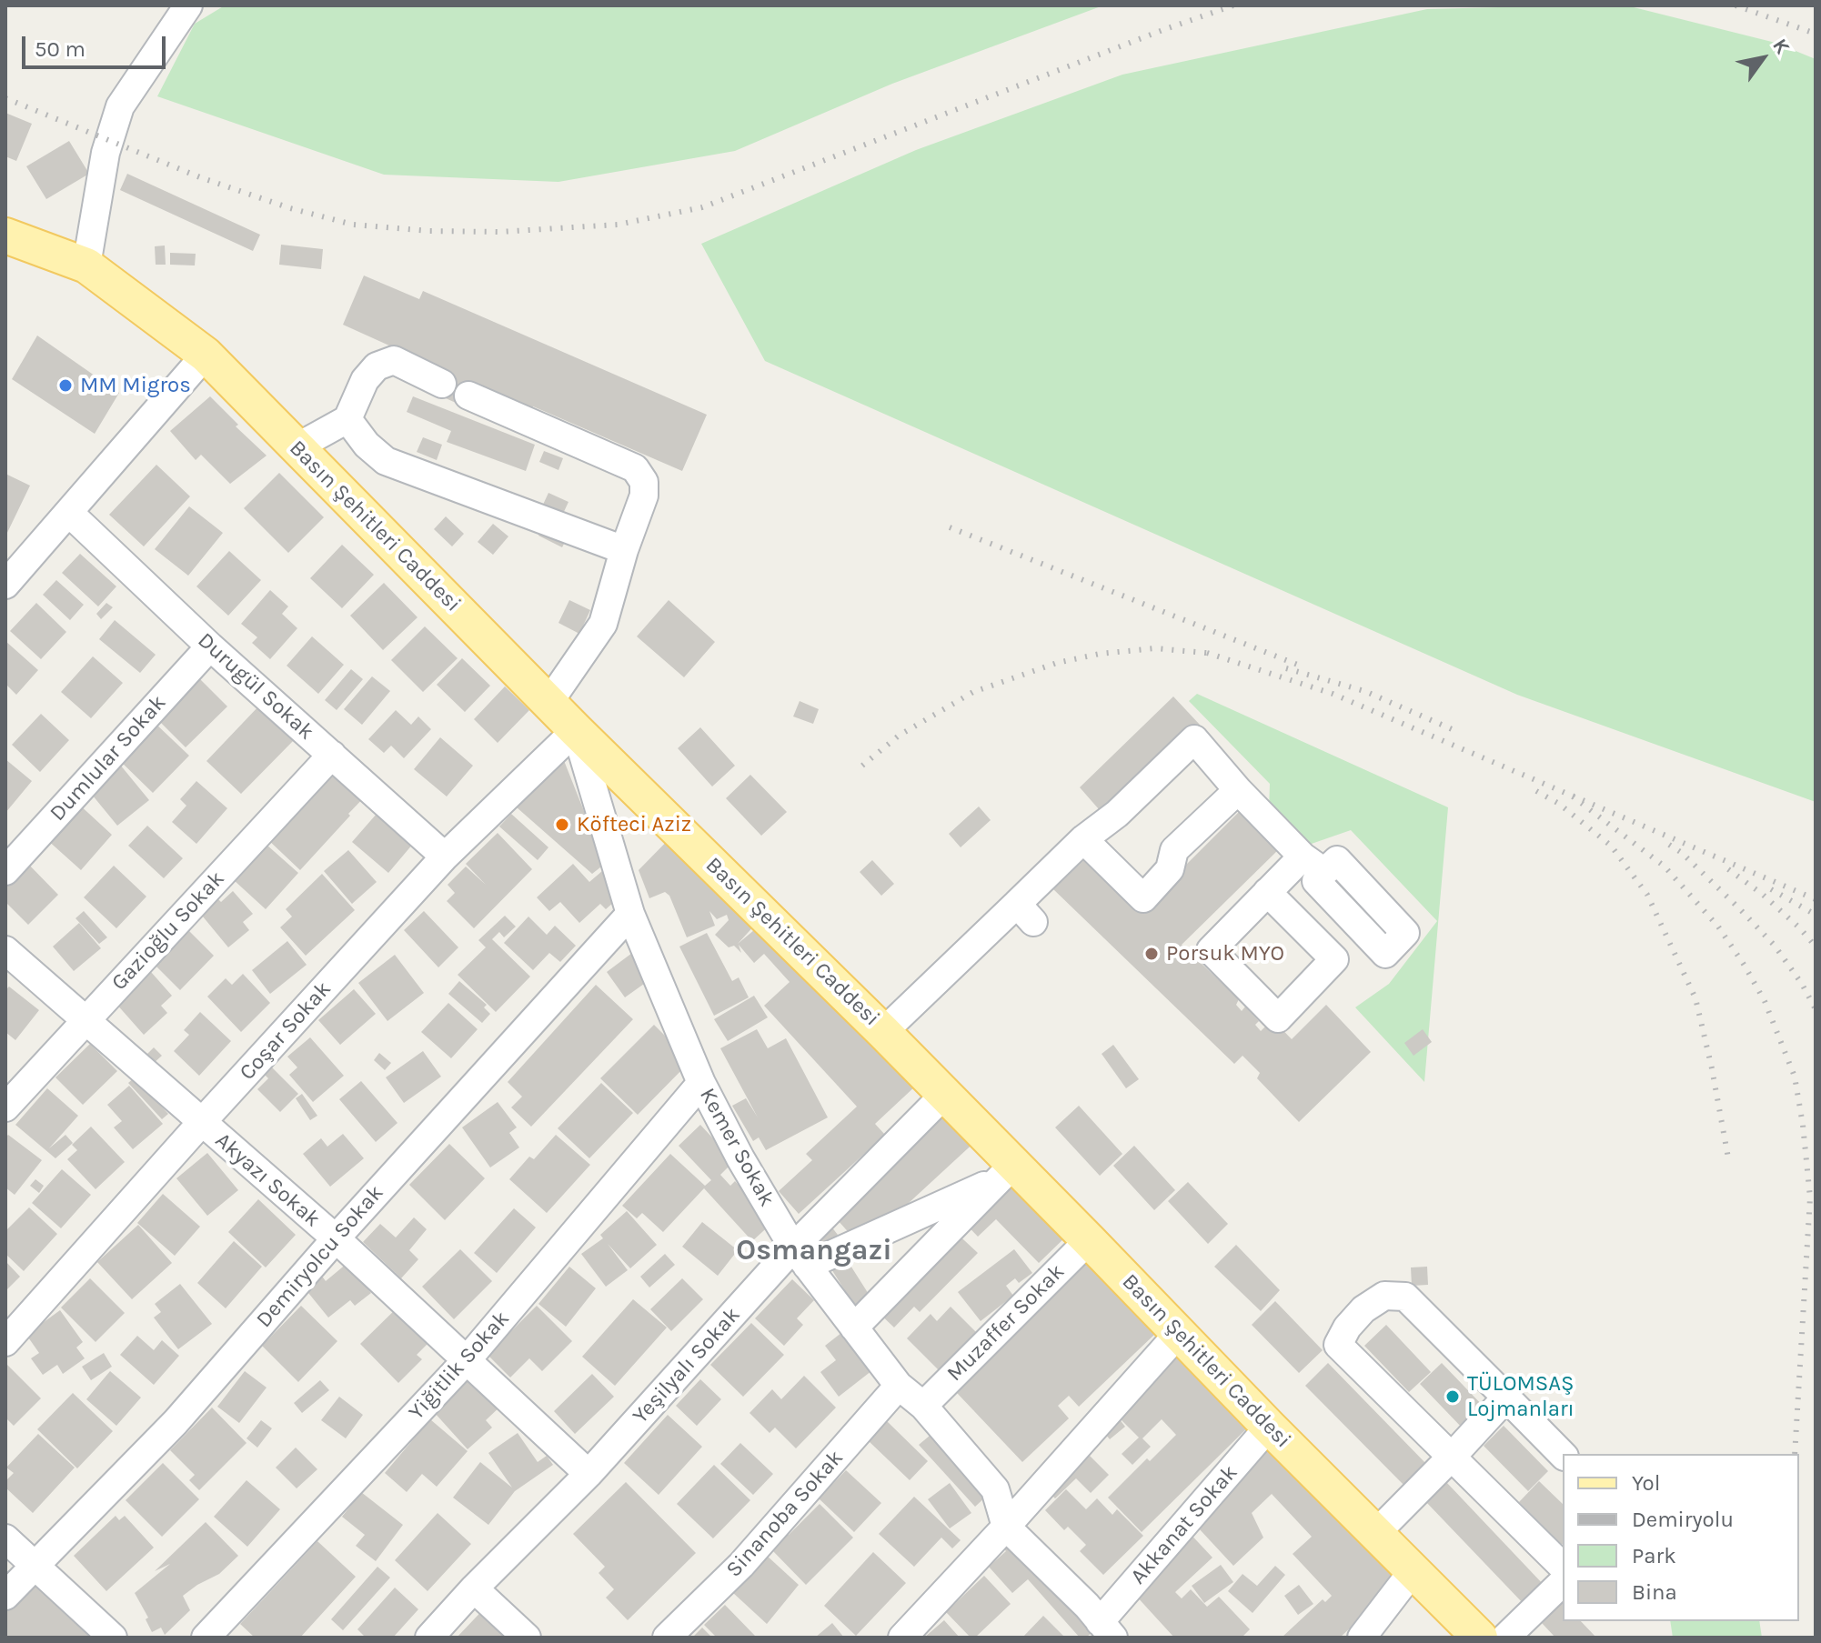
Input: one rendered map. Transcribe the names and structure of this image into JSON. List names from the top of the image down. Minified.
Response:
{"streets":{"main road":["Basın Şehitleri Caddesi"],"street":["Durugül Sokak","Dumlular Sokak","Gazioğlu Sokak","Coşar Sokak","Kemer Sokak","Akyazı Sokak","Demiryolcu Sokak","Muzaffer Sokak","Yiğitlik Sokak","Yeşilyalı Sokak","Sinanoba Sokak","Akkanat Sokak"]},"crossings":[["Basın Şehitleri Caddesi","Coşar Sokak"],["Basın Şehitleri Caddesi","Kemer Sokak"],["Basın Şehitleri Caddesi","Muzaffer Sokak"],["Basın Şehitleri Caddesi","Yeşilyalı Sokak"],["Basın Şehitleri Caddesi","Akkanat Sokak"],["Durugül Sokak","Dumlular Sokak"],["Durugül Sokak","Gazioğlu Sokak"],["Durugül Sokak","Coşar Sokak"],["Gazioğlu Sokak","Akyazı Sokak"],["Coşar Sokak","Kemer Sokak"],["Coşar Sokak","Akyazı Sokak"],["Kemer Sokak","Demiryolcu Sokak"],["Kemer Sokak","Muzaffer Sokak"],["Kemer Sokak","Yiğitlik Sokak"],["Kemer Sokak","Yeşilyalı Sokak"],["Kemer Sokak","Sinanoba Sokak"],["Kemer Sokak","Akkanat Sokak"],["Akyazı Sokak","Demiryolcu Sokak"],["Akyazı Sokak","Yiğitlik Sokak"],["Akyazı Sokak","Yeşilyalı Sokak"]],"districts":["Osmangazi"],"places":["MM Migros","Köfteci Aziz","Porsuk MYO","TÜLOMSAŞ Lojmanları"],"legend":["Yol","Demiryolu","Park","Bina"],"scale_bar":"50 m","north":"top right"}
